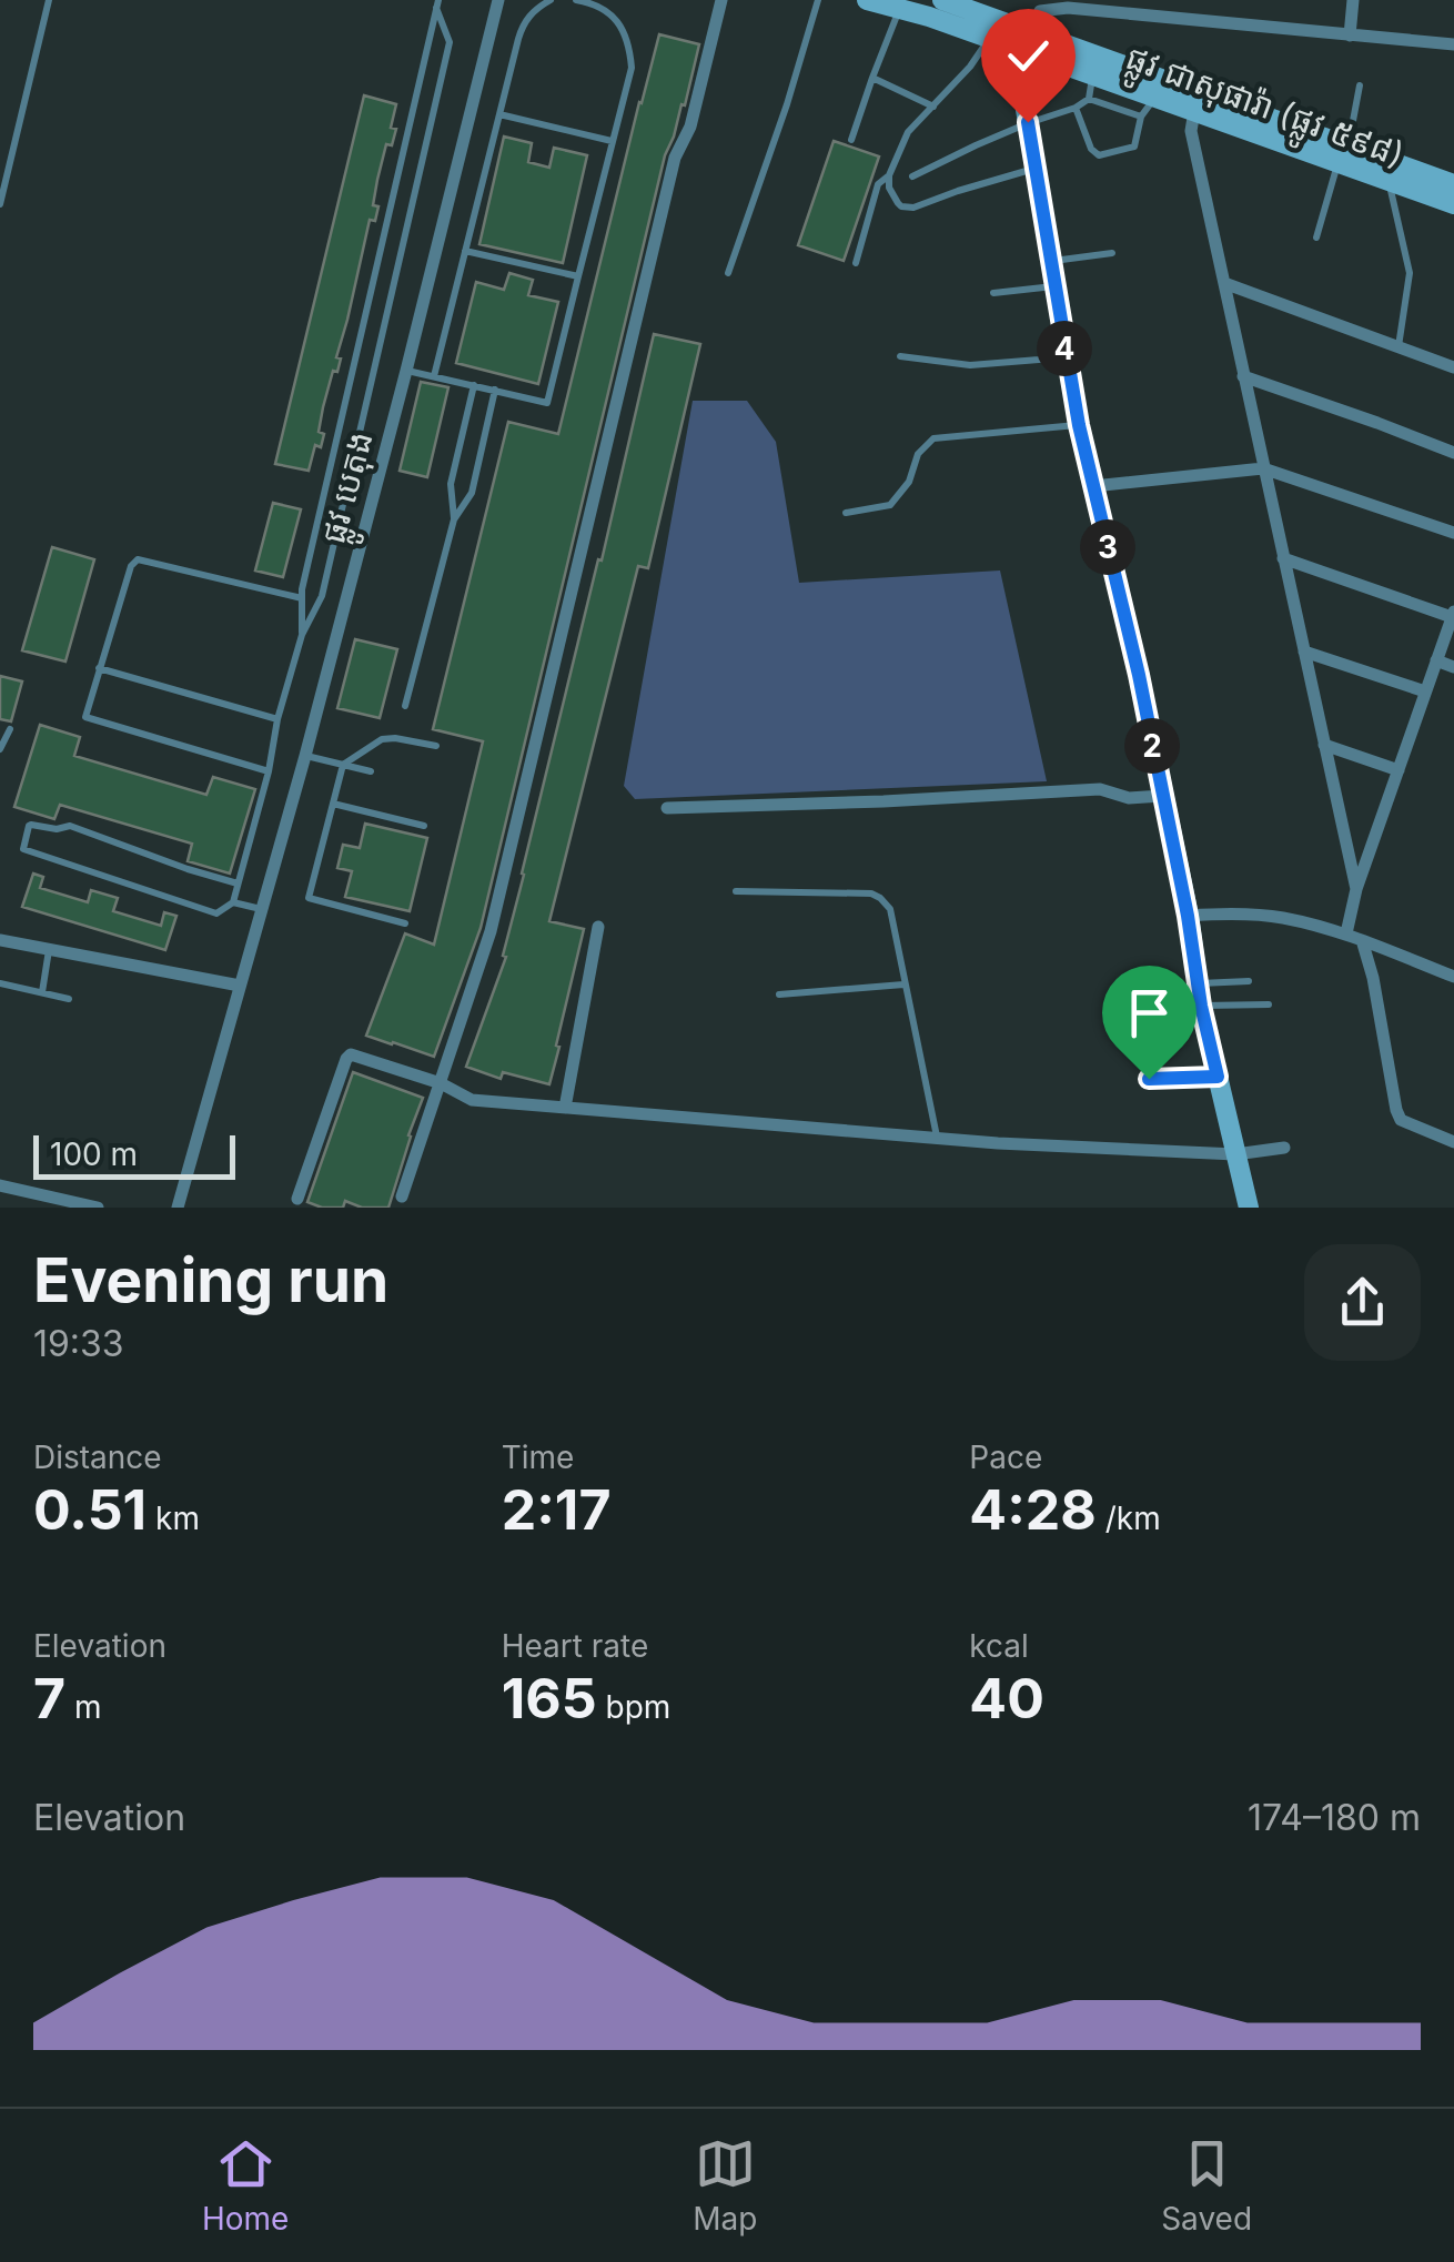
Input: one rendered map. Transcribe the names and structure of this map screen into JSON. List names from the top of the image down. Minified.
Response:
{"streets":{"street":["ផ្លូវ ជាសុផារ៉ា (ផ្លូវ ៥៩៨)","ផ្លូវ បេតុង"]},"scale_bar":"100 m","page":{"pins":["4","3","2"],"scale":"100 m","heading":["Evening run","19:33"],"stats":[["Distance","0.51 km"],["Time","2:17"],["Pace","4:28 /km"],["Elevation","7 m"],["Heart rate","165 bpm"],["kcal","40"]],"chart":["Elevation","174–180 m"],"tabs":["Home","Map","Saved"]}}
